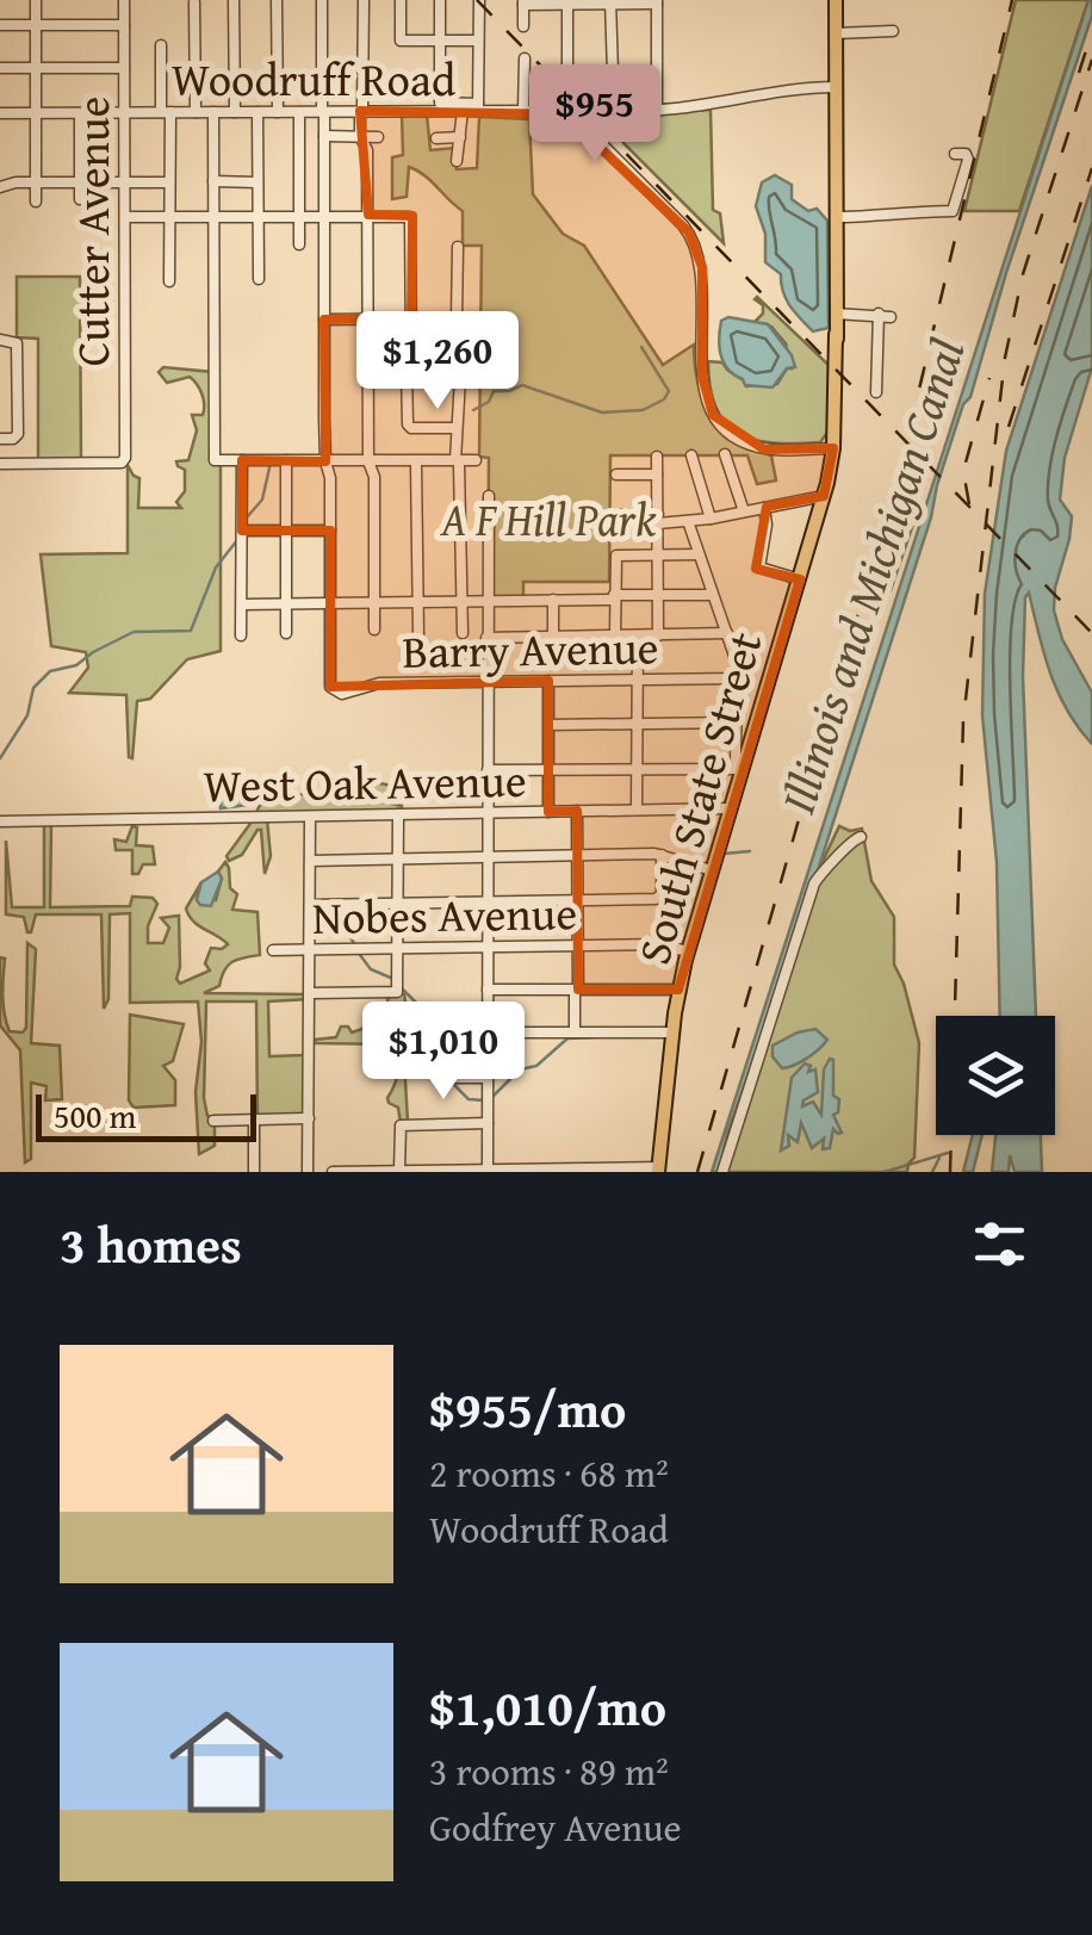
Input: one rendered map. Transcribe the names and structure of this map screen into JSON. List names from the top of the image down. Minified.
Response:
{"streets":{"main road":["South State Street"],"street":["Woodruff Road","Cutter Avenue","Barry Avenue","West Oak Avenue","Nobes Avenue"]},"crossings":[["Woodruff Road","Cutter Avenue"],["Woodruff Road","South State Street"],["West Oak Avenue","South State Street"],["South State Street","Nobes Avenue"]],"water":["Illinois and Michigan Canal"],"parks":["A F Hill Park"],"scale_bar":"500 m","page":{"price":["$955","$1,260","$1,010"],"scale":"500 m","heading":"3 homes","list":[{"name":"$955/mo","note":"2 rooms · 68 m² · Woodruff Road"},{"name":"$1,010/mo","note":"3 rooms · 89 m² · Godfrey Avenue"}]}}
